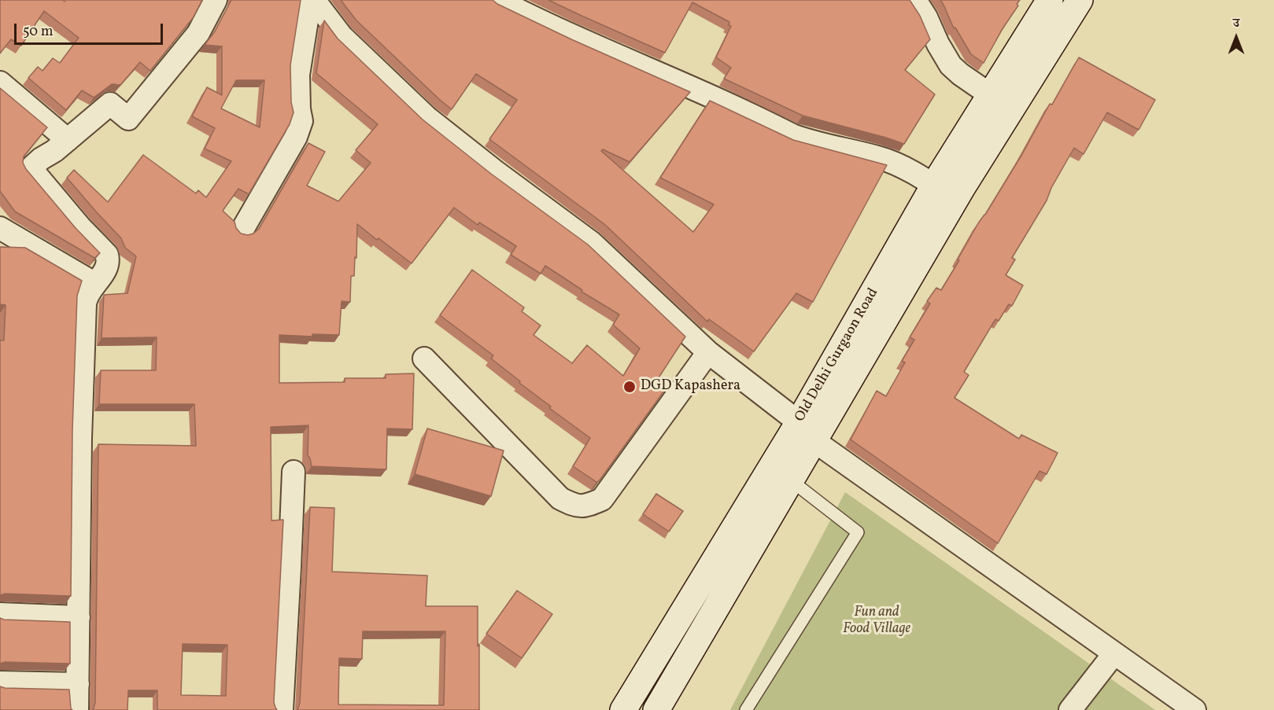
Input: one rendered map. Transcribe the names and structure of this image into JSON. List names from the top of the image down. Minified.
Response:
{"streets":{"main road":["Old Delhi Gurgaon Road"]},"parks":["Fun and Food Village"],"places":["DGD Kapashera"],"scale_bar":"50 m","north":"top"}
